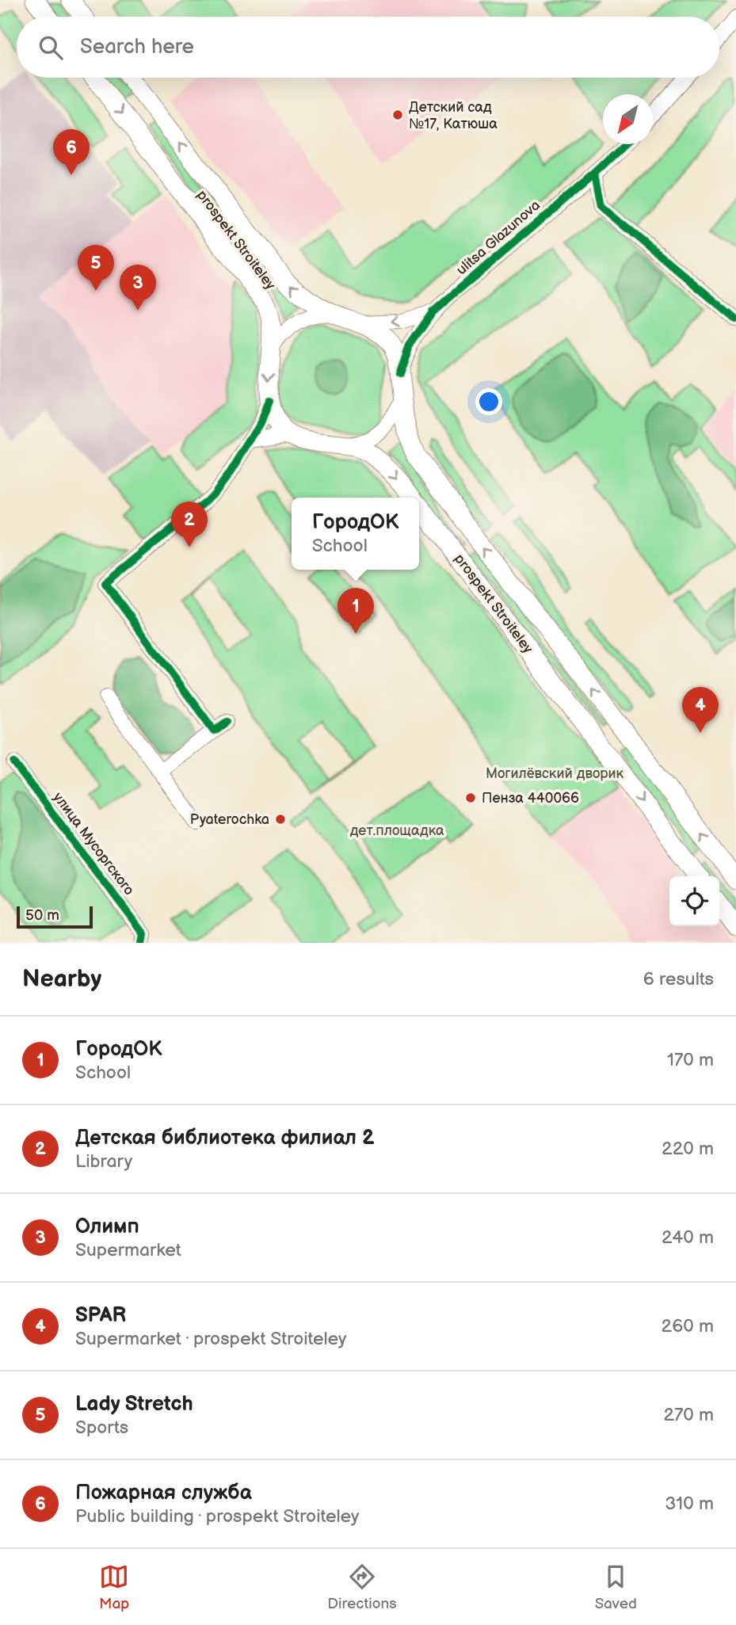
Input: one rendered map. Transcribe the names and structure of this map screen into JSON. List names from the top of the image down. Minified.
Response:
{"streets":{"main road":["prospekt Stroiteley"],"street":["ulitsa Glazunova","улица Мусоргского"]},"crossings":[["ulitsa Glazunova","prospekt Stroiteley"]],"parks":["Могилёвский дворик","дет.площадка"],"places":["Детский сад №17, Катюша","Пенза 440066","Pyaterochka"],"scale_bar":"50 m","north":"bottom left","page":{"search":"Search here","pins":["6","5","3","2","1","4"],"popup":["ГородОК","School"],"scale":"50 m","heading":["Nearby","6 results"],"list":[{"mark":"1","name":"ГородОК","note":"School","value":"170 m"},{"mark":"2","name":"Детская библиотека филиал 2","note":"Library","value":"220 m"},{"mark":"3","name":"Олимп","note":"Supermarket","value":"240 m"},{"mark":"4","name":"SPAR","note":"Supermarket · prospekt Stroiteley","value":"260 m"},{"mark":"5","name":"Lady Stretch","note":"Sports","value":"270 m"},{"mark":"6","name":"Пожарная служба","note":"Public building · prospekt Stroiteley","value":"310 m"}],"nav":["Map","Directions","Saved"]}}
